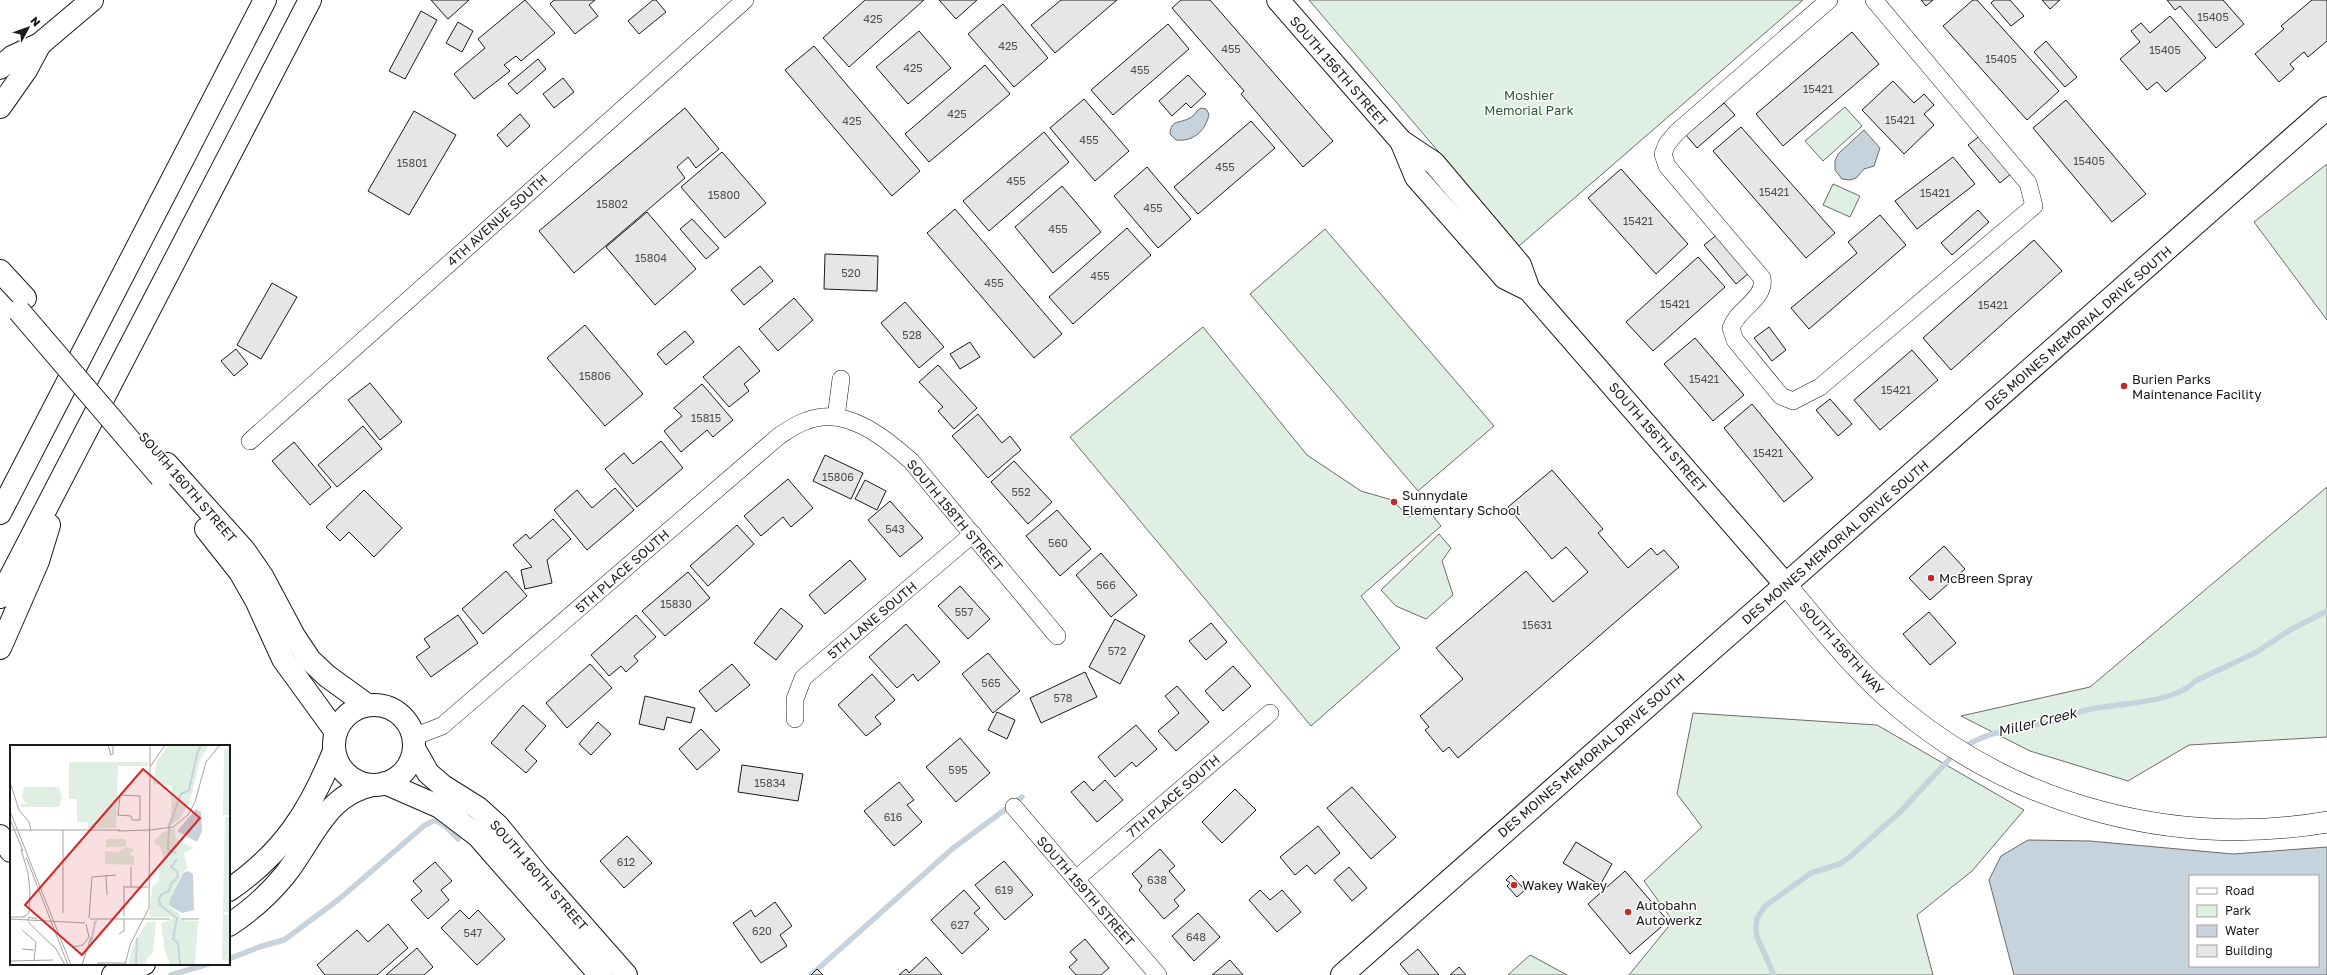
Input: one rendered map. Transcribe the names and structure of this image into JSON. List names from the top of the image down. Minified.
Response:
{"streets":{"main road":["SOUTH 156TH STREET","DES MOINES MEMORIAL DRIVE SOUTH","SOUTH 160TH STREET"],"street":["4TH AVENUE SOUTH","SOUTH 158TH STREET","5TH PLACE SOUTH","5TH LANE SOUTH","SOUTH 156TH WAY","7TH PLACE SOUTH","SOUTH 159TH STREET"]},"crossings":[["SOUTH 156TH STREET","DES MOINES MEMORIAL DRIVE SOUTH"],["SOUTH 156TH STREET","SOUTH 156TH WAY"],["DES MOINES MEMORIAL DRIVE SOUTH","SOUTH 156TH WAY"],["SOUTH 160TH STREET","5TH PLACE SOUTH"],["SOUTH 158TH STREET","5TH PLACE SOUTH"],["SOUTH 158TH STREET","5TH LANE SOUTH"],["7TH PLACE SOUTH","SOUTH 159TH STREET"]],"water":["Miller Creek"],"parks":["Moshier Memorial Park"],"places":["Burien Parks Maintenance Facility","Sunnydale Elementary School","McBreen Spray","Wakey Wakey","Autobahn Autowerkz"],"house_numbers":["15405","425","425","455","15405","15405","425","455","15421","425","15421","425","455","15405","15801","455","455","15421","15421","15800","15802","455","15421","455","15804","520","455","455","15421","15421","528","15806","15421","15421","15815","15421","15806","552","543","560","566","15830","557","15631","572","565","578","595","15834","616","612","638","619","627","620","547","648"],"legend":["Road","Park","Water","Building"],"north":"top right"}
